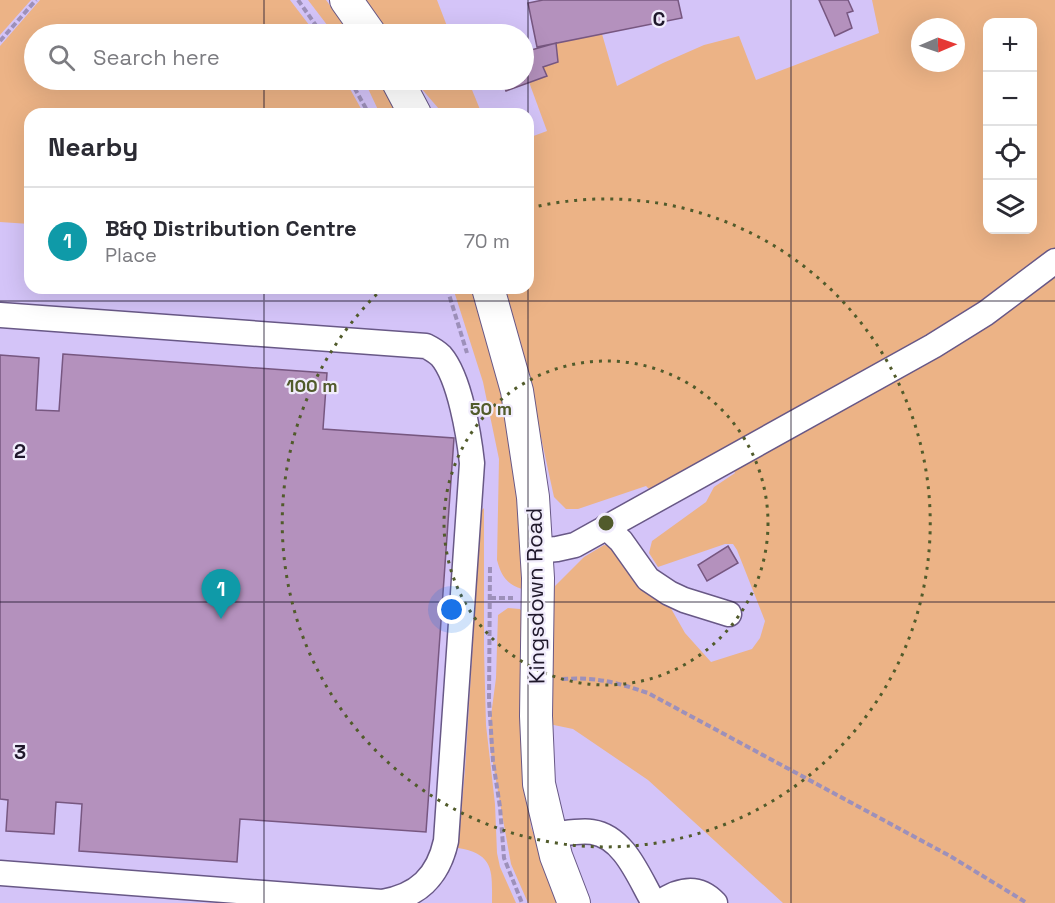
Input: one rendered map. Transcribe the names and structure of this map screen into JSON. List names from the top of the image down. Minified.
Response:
{"streets":{"main road":["Kingsdown Road"]},"north":"right","page":{"map_buttons":["+","−"],"search":"Search here","heading":"Nearby","list":[{"mark":"1","name":"B&Q Distribution Centre","note":"Place","value":"70 m"}],"pins":"1"},"grid":{"columns":["C"],"rows":["2","3"]},"rings":["100 m","50 m"]}
